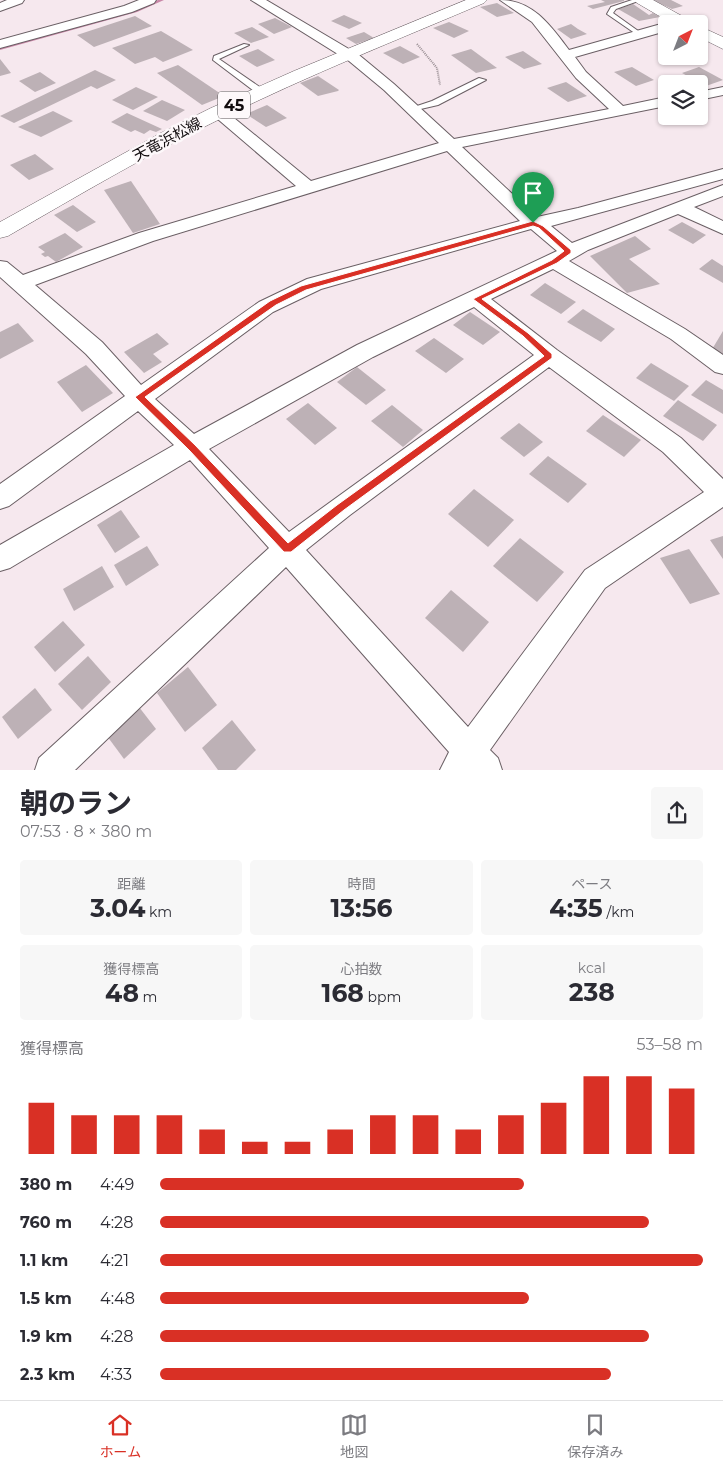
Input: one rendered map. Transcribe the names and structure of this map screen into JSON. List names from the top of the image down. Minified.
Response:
{"streets":{"main road":["45","天竜浜松線"]},"north":"top right","page":{"heading":["朝のラン","07:53 · 8 × 380 m"],"stats":[["距離","3.04 km"],["時間","13:56"],["ペース","4:35 /km"],["獲得標高","48 m"],["心拍数","168 bpm"],["kcal","238"]],"chart":["獲得標高","53–58 m"],"list":[{"name":"380 m","note":"4:49"},{"name":"760 m","note":"4:28"},{"name":"1.1 km","note":"4:21"},{"name":"1.5 km","note":"4:48"},{"name":"1.9 km","note":"4:28"},{"name":"2.3 km","note":"4:33"}],"tabs":["ホーム","地図","保存済み"]}}
